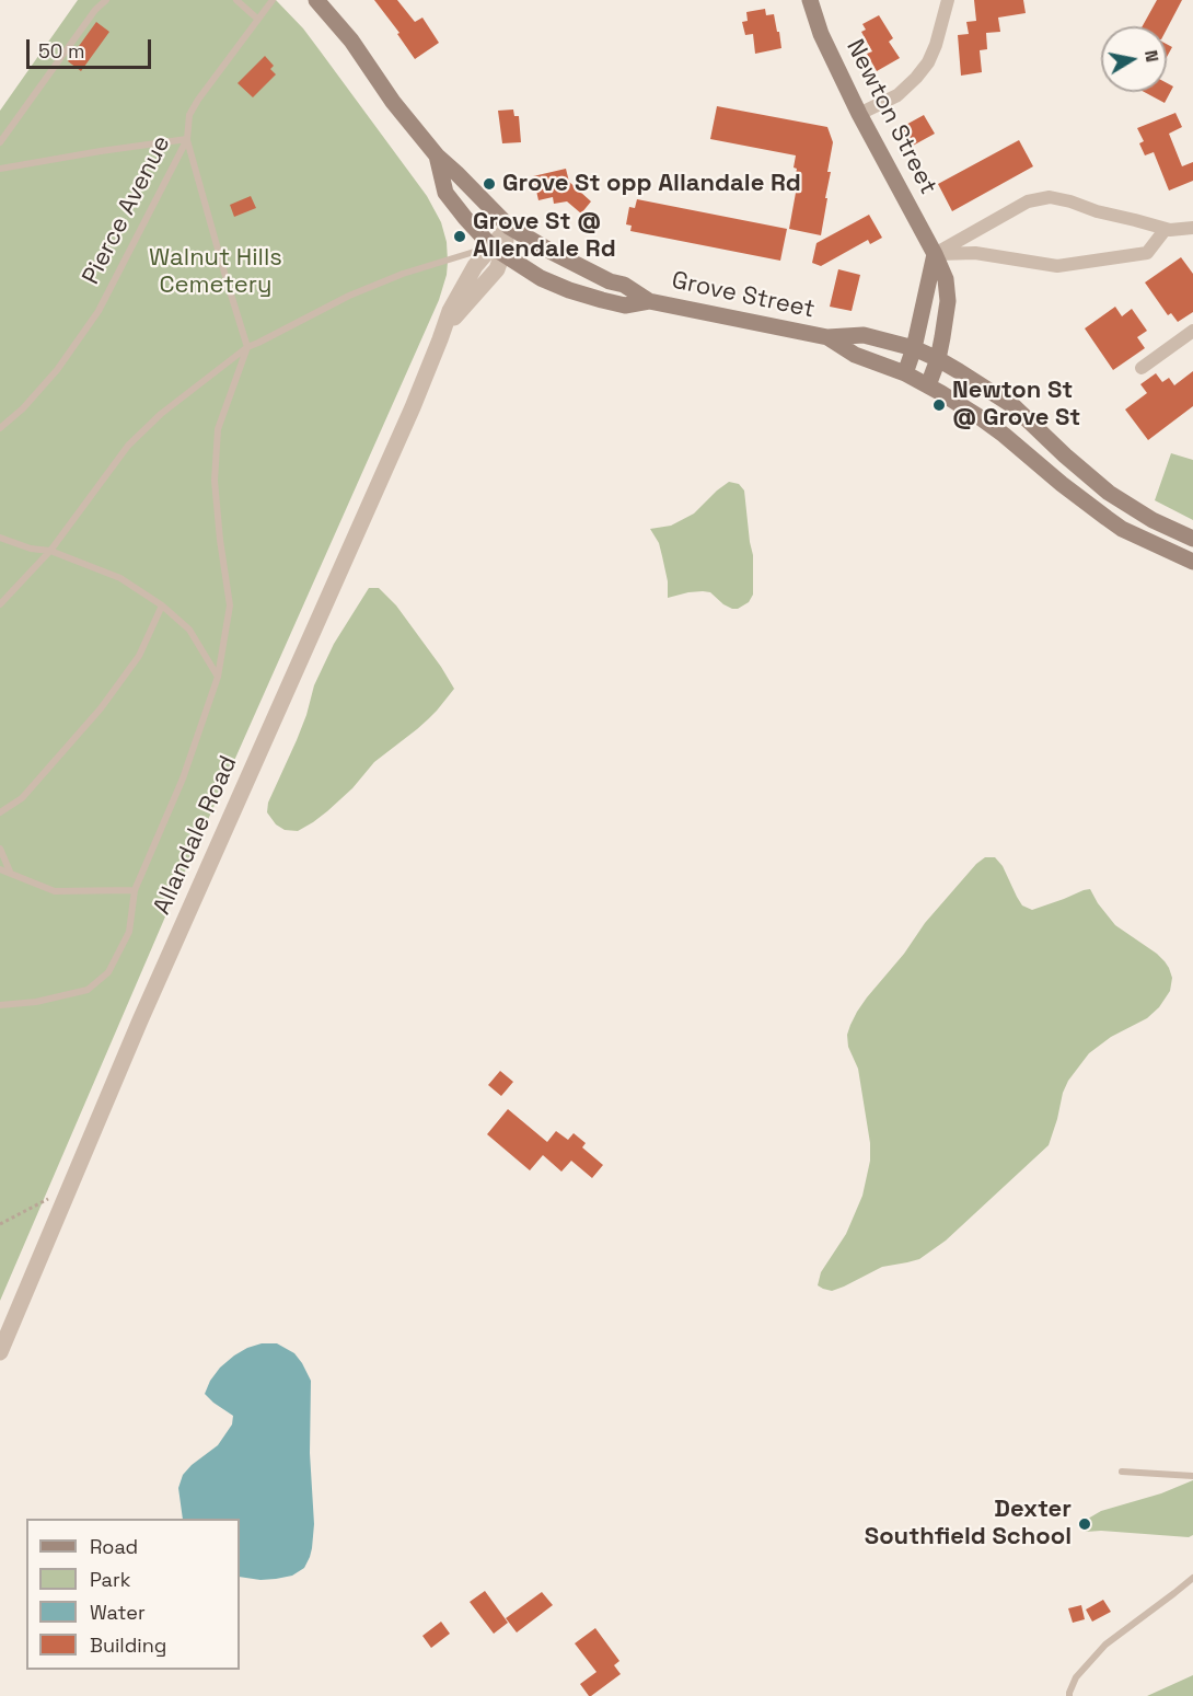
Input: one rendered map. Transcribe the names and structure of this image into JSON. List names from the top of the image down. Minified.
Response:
{"streets":{"main road":["Newton Street","Grove Street"],"street":["Allandale Road"],"lane":["Pierce Avenue"]},"crossings":[["Grove Street","Allandale Road"]],"parks":["Walnut Hills Cemetery"],"places":["Grove St opp Allandale Rd","Grove St @ Allendale Rd","Newton St @ Grove St","Dexter Southfield School"],"legend":["Road","Park","Water","Building"],"scale_bar":"50 m","north":"right"}
